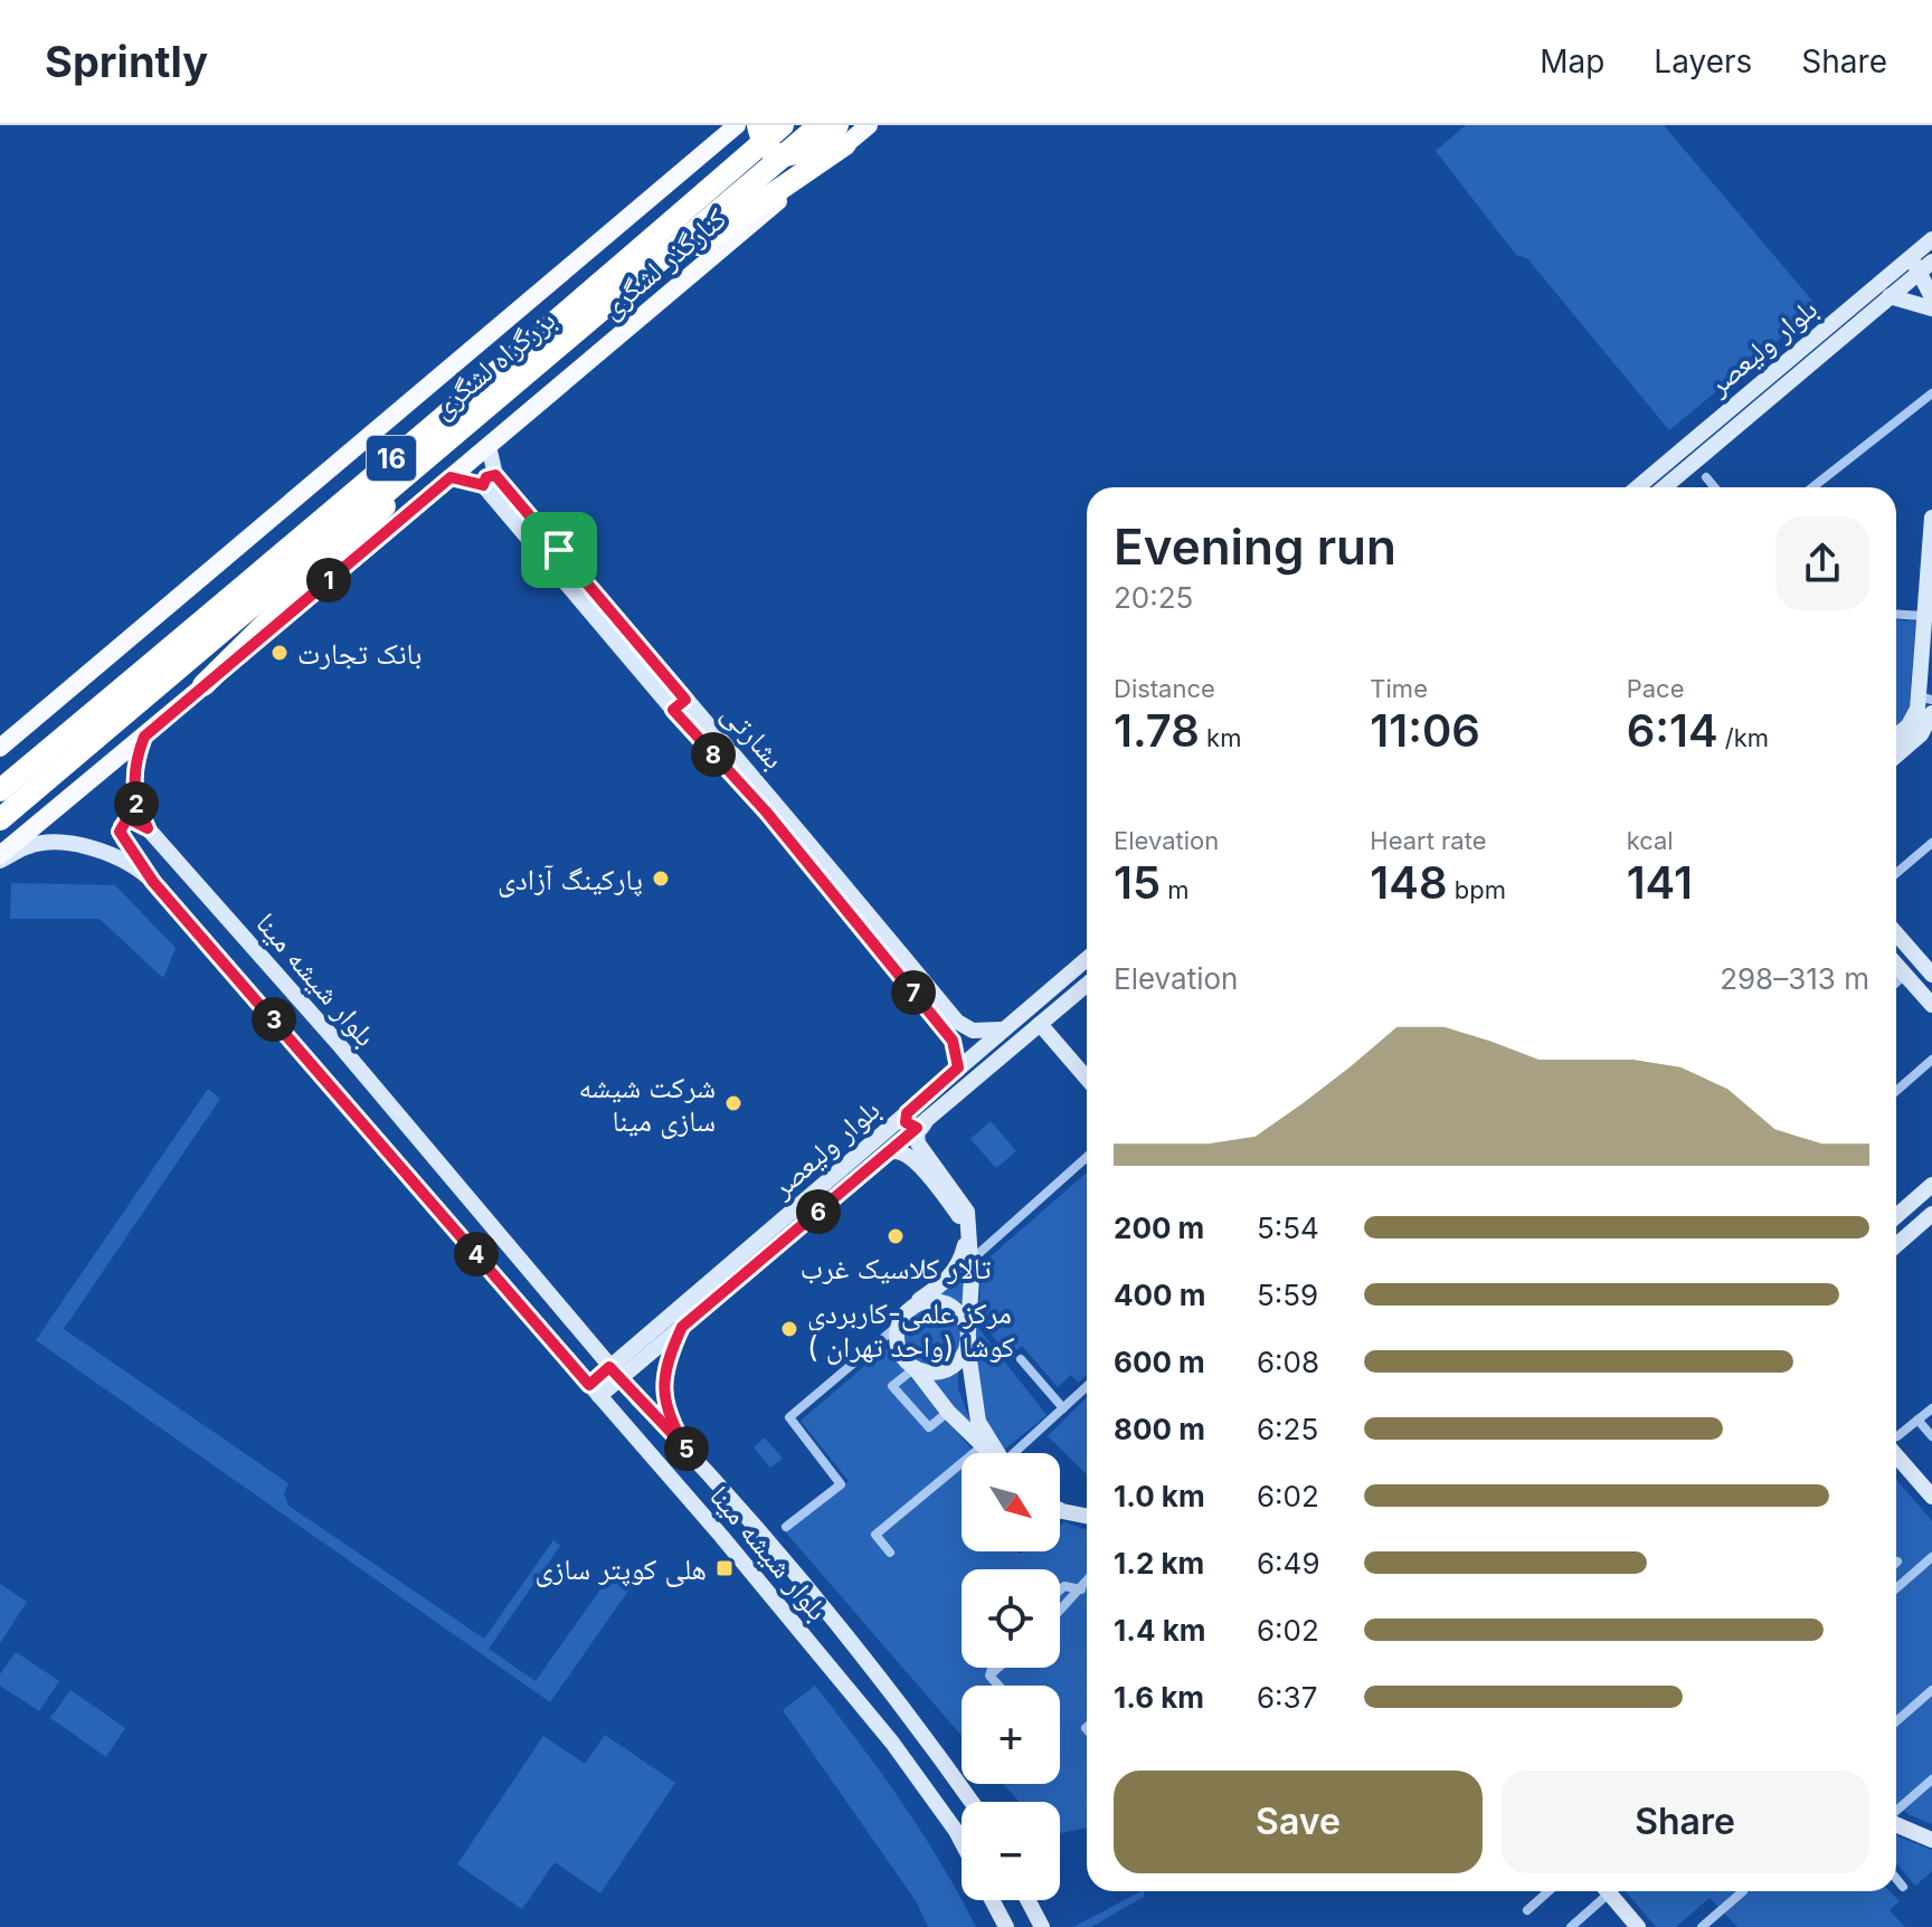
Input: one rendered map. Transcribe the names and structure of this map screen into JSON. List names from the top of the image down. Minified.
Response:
{"streets":{"highway":["بزرگراه لشگری","16"],"main road":["کنارگذر لشگری","بلوار ولیعصر","بشارتی","بلوار شیشه مینا"]},"crossings":[["کنارگذر لشگری","بشارتی"],["کنارگذر لشگری","بلوار شیشه مینا"],["بلوار ولیعصر","بشارتی"],["بلوار ولیعصر","بلوار شیشه مینا"]],"places":{"other":["بانک تجارت","پارکینگ آزادی","شرکت شیشه سازی مینا","تالار کلاسیک غرب","مرکز علمی-کاربردی کوشا (واحد تهران )"],"transit":["هلی کوپتر سازی"]},"north":"bottom right","page":{"header":"Sprintly","nav":["Map","Layers","Share"],"heading":["Evening run","20:25"],"pins":["1","8","2","7","3","6","4","5"],"stats":[["Distance","1.78 km"],["Time","11:06"],["Pace","6:14 /km"],["Elevation","15 m"],["Heart rate","148 bpm"],["kcal","141"]],"chart":["Elevation","298–313 m"],"list":[{"name":"200 m","note":"5:54"},{"name":"400 m","note":"5:59"},{"name":"600 m","note":"6:08"},{"name":"800 m","note":"6:25"},{"name":"1.0 km","note":"6:02"},{"name":"1.2 km","note":"6:49"},{"name":"1.4 km","note":"6:02"},{"name":"1.6 km","note":"6:37"}],"map_buttons":["+","−"],"buttons":["Save","Share"]}}
